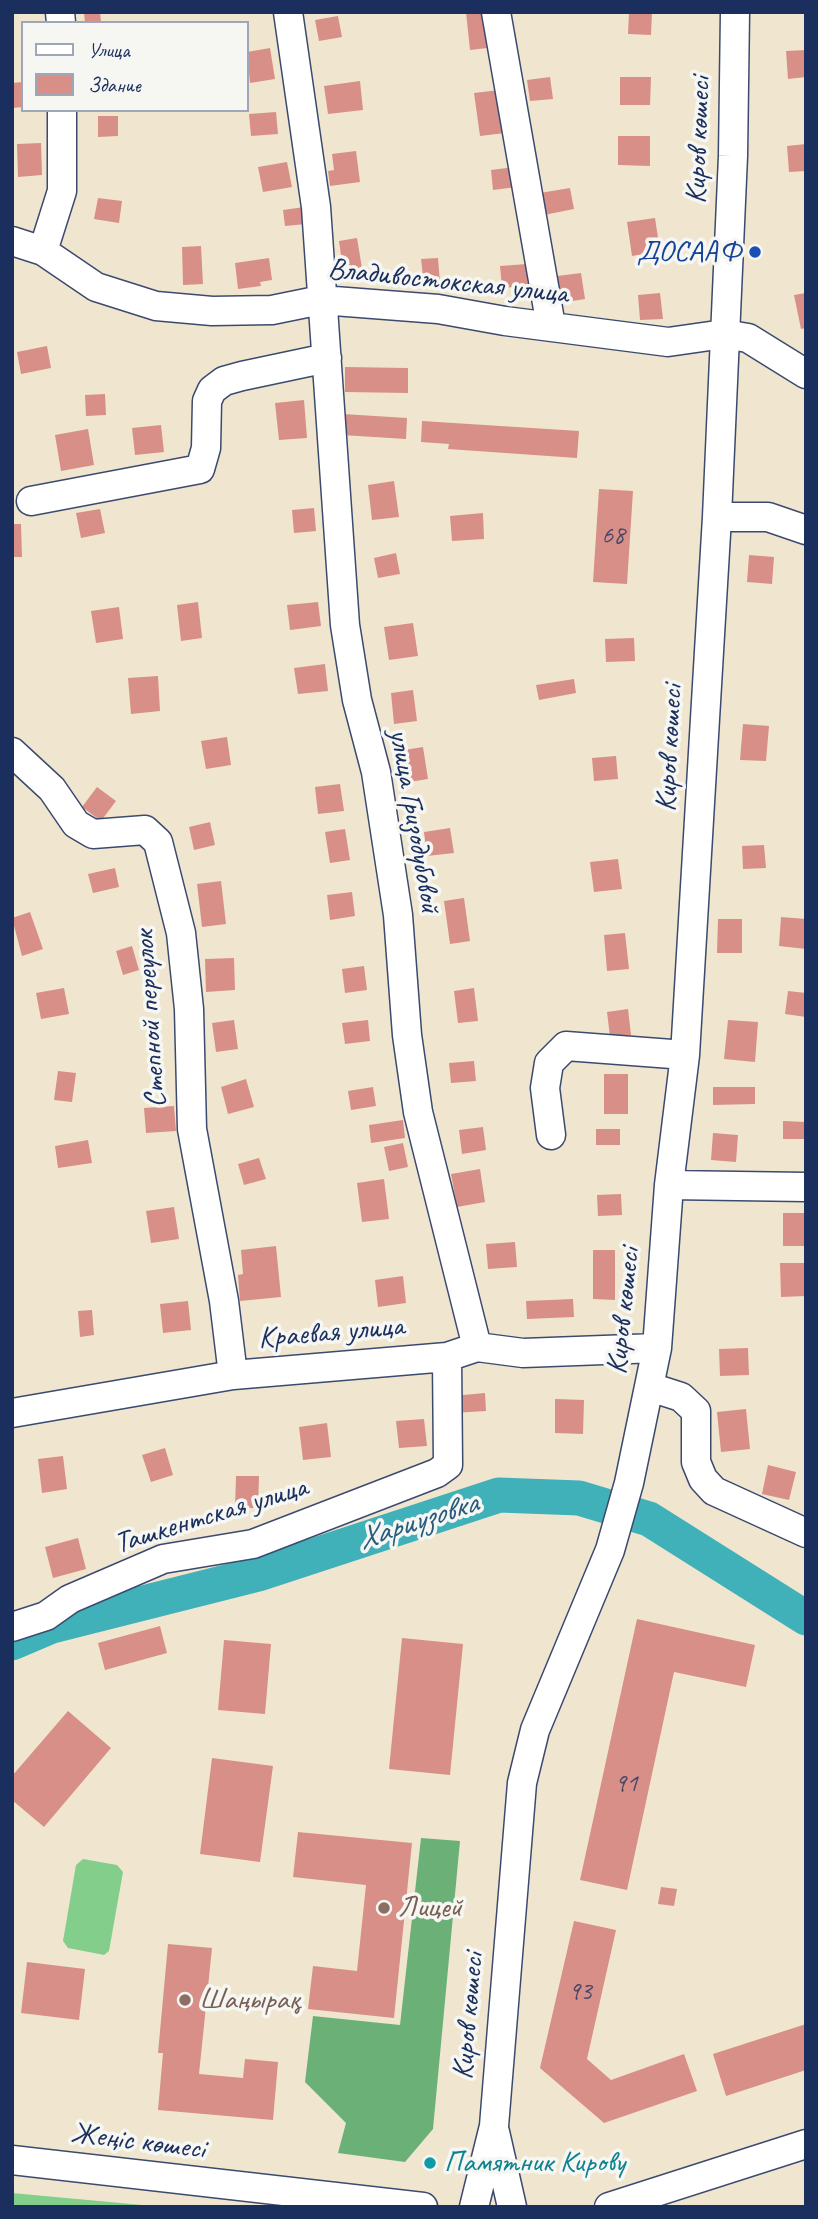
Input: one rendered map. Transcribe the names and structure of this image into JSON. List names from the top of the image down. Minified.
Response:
{"streets":{"street":["Киров көшесі","Владивостокская улица","улица Гризодубовой","Степной переулок","Краевая улица","Ташкентская улица","Жеңіс көшесі"]},"crossings":[["Киров көшесі","Владивостокская улица"],["Киров көшесі","Краевая улица"],["Владивостокская улица","улица Гризодубовой"],["улица Гризодубовой","Краевая улица"],["Степной переулок","Краевая улица"],["Краевая улица","Ташкентская улица"]],"water":["Хариузовка"],"places":["ДОСААФ","Лицей","Шаңырақ","Памятник Кирову"],"house_numbers":["68","91","93"],"legend":["Улица","Здание"]}
